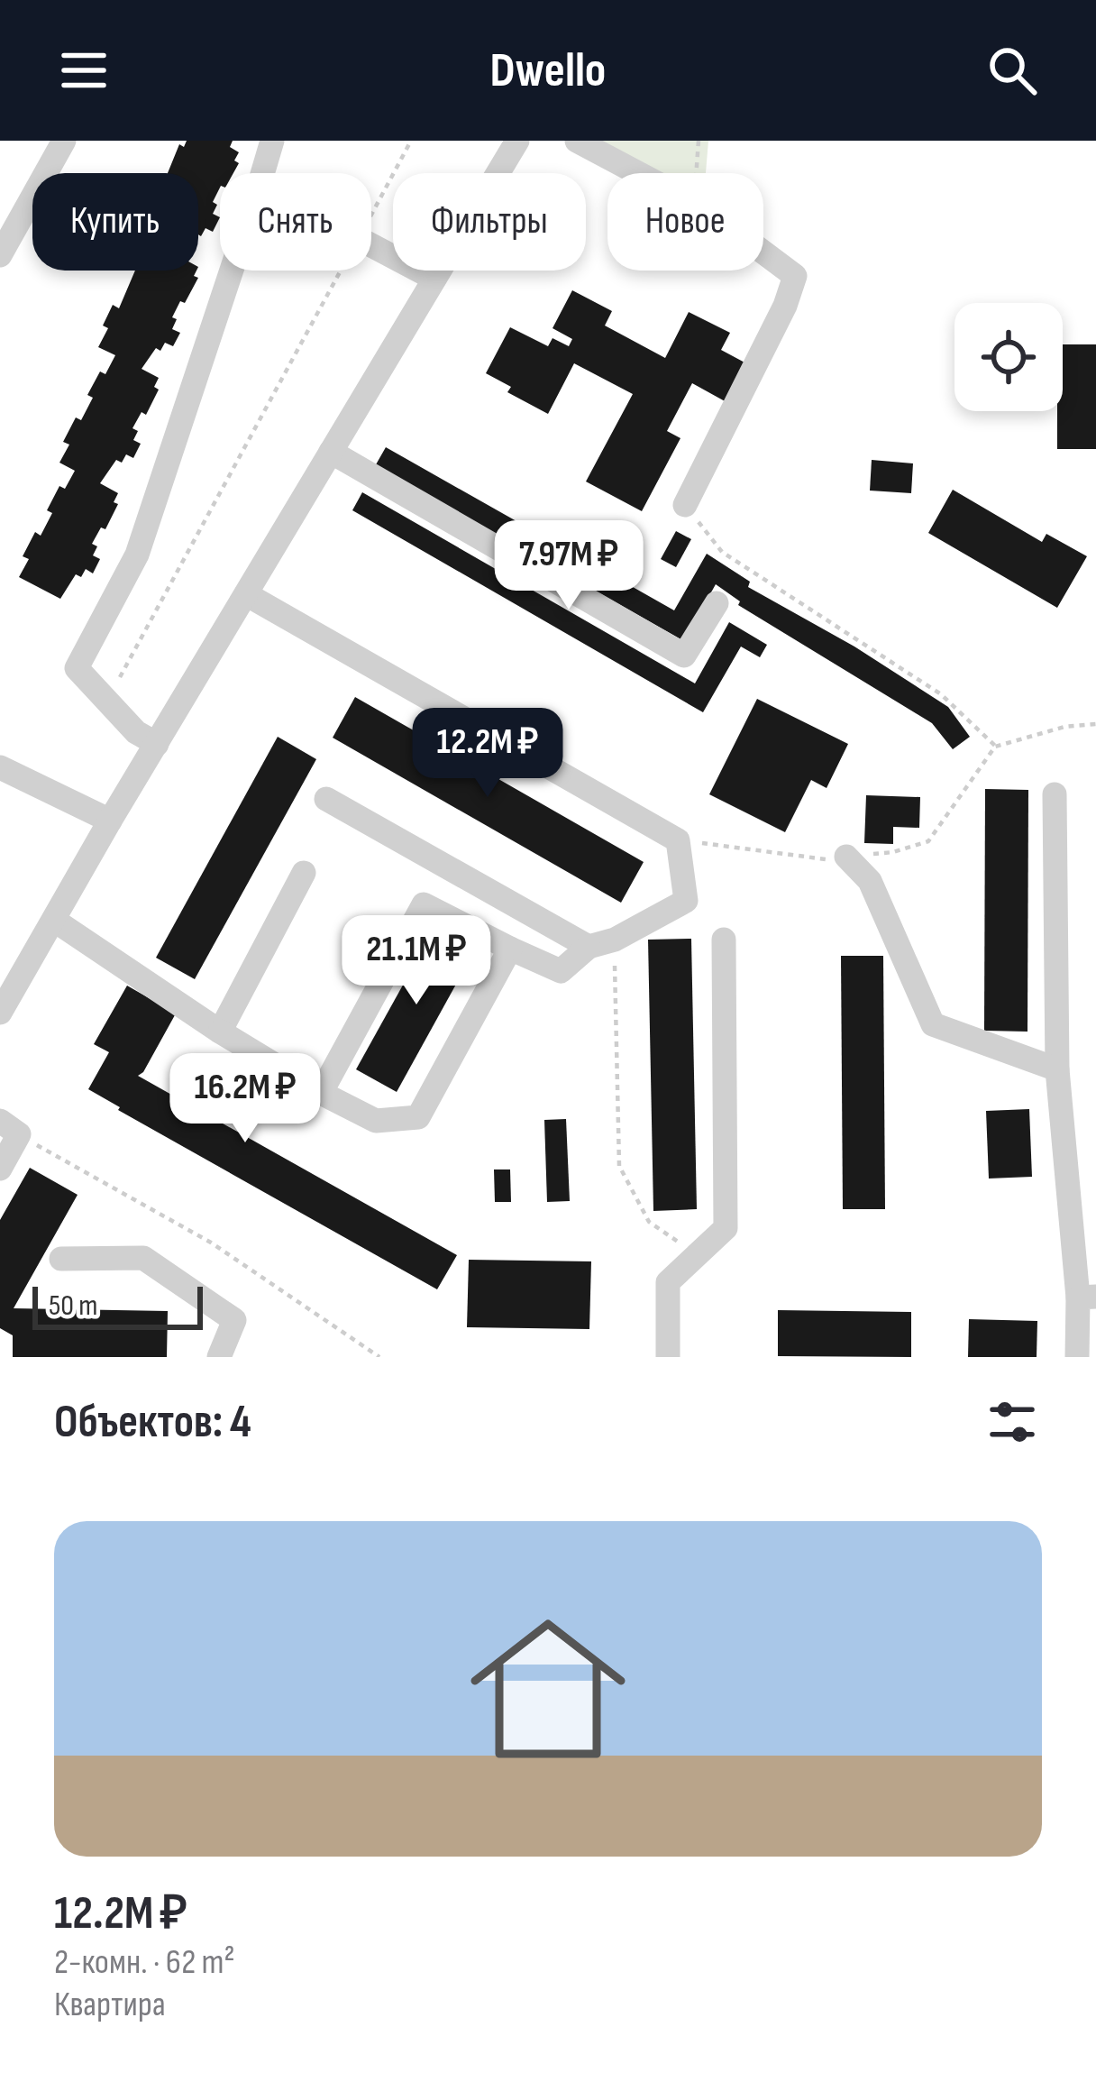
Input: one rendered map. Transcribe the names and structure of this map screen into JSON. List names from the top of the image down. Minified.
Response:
{"scale_bar":"50 m","page":{"header":"Dwello","chip":["Купить","Снять","Фильтры","Новое"],"price":["7.97M ₽","12.2M ₽","21.1M ₽","16.2M ₽"],"scale":"50 m","heading":"Объектов: 4","list":[{"name":"12.2M ₽","note":"2-комн. · 62 m² · Квартира"}]}}
